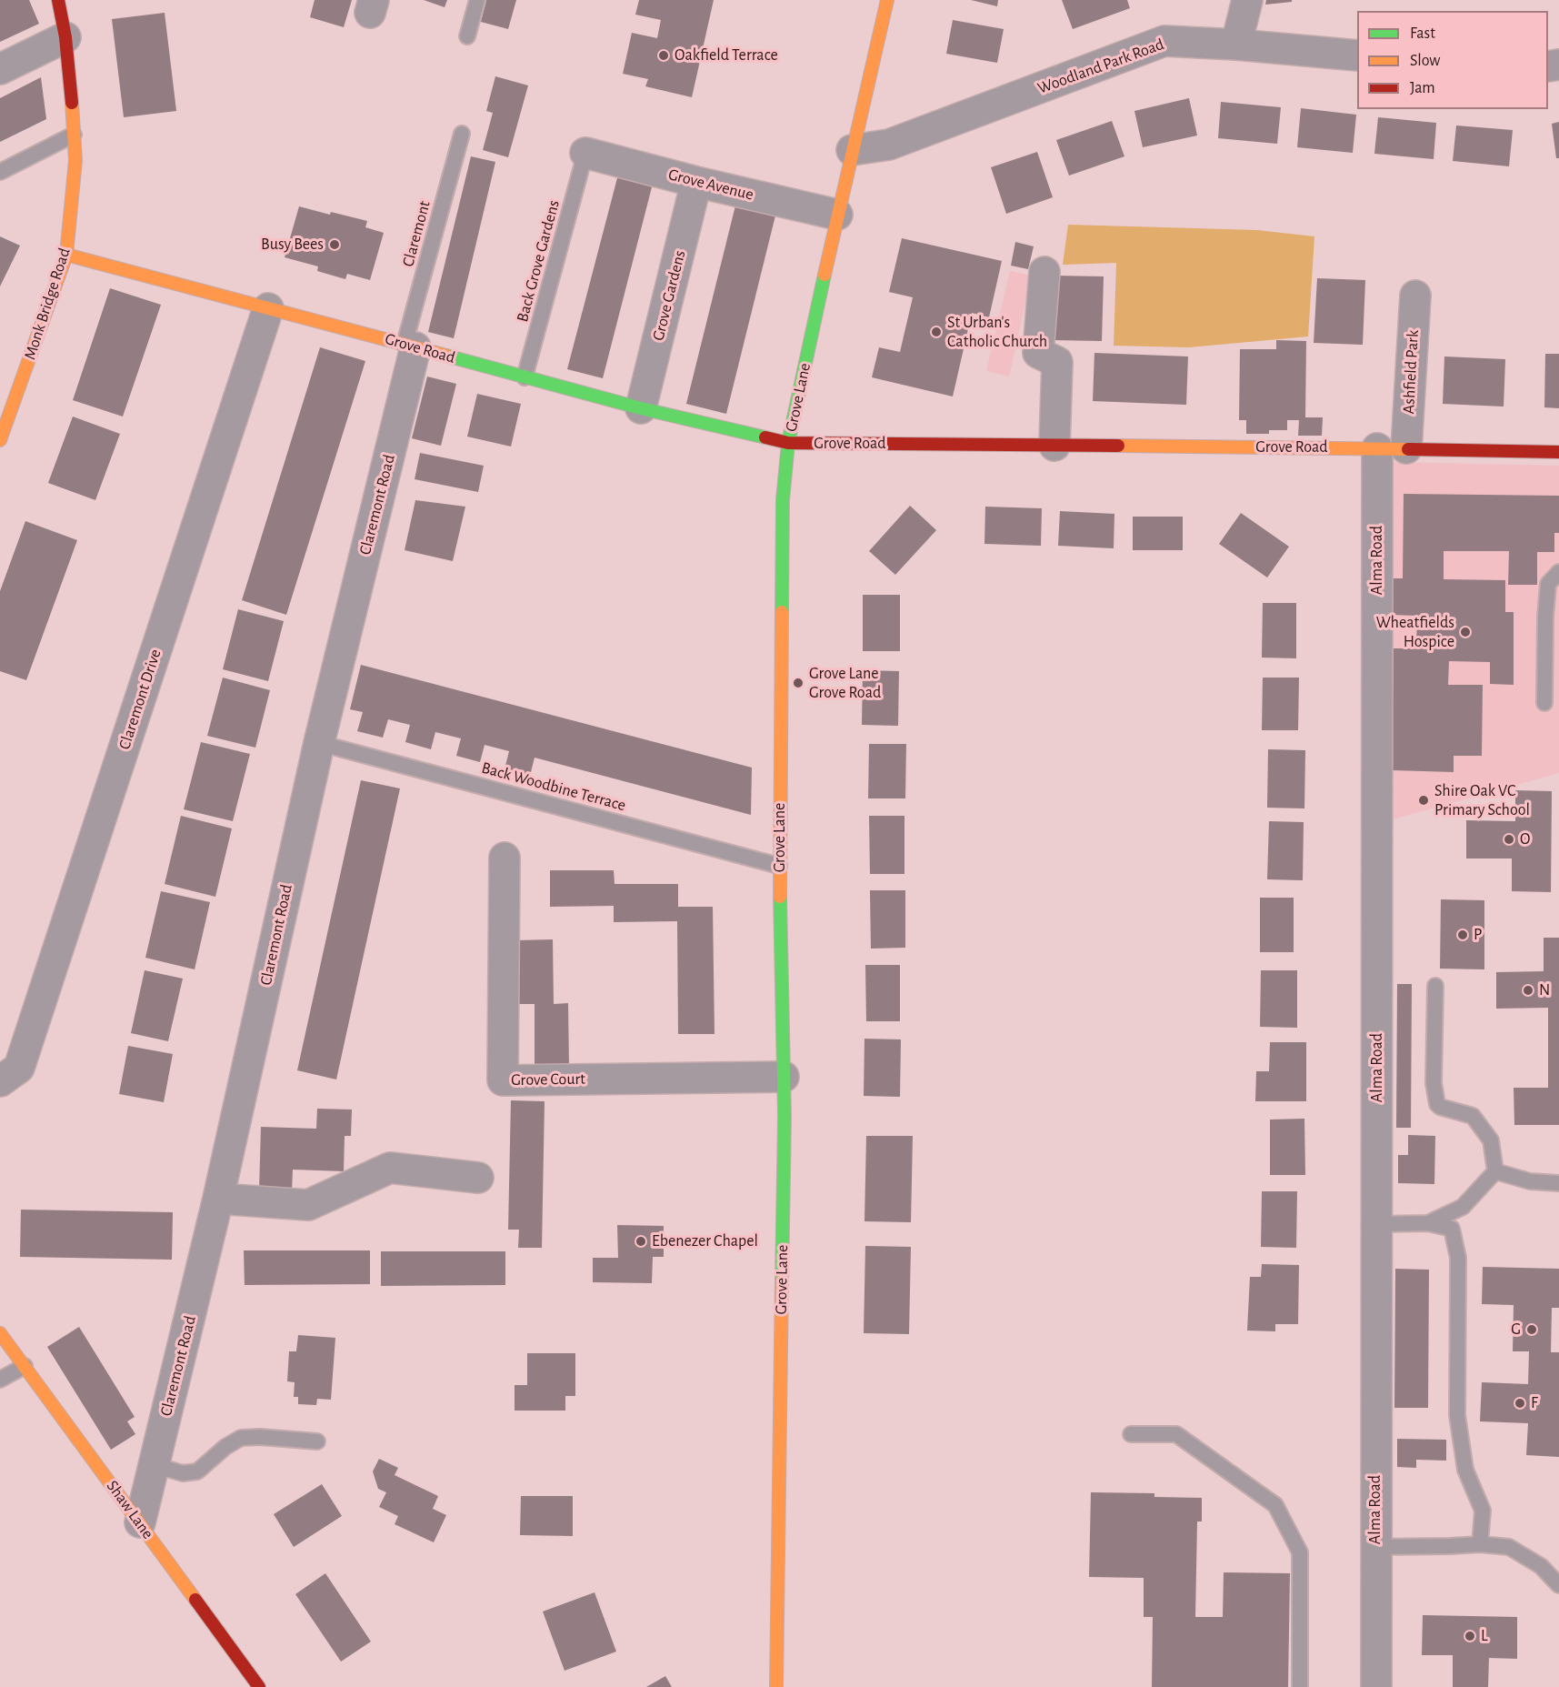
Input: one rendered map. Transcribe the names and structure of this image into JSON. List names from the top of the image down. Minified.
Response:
{"streets":{"main road":["Monk Bridge Road","Grove Road","Grove Lane","Shaw Lane"],"street":["Woodland Park Road","Grove Avenue","Grove Gardens","Ashfield Park","Claremont Road","Alma Road","Claremont Drive","Grove Court"],"lane":["Claremont","Back Grove Gardens","Back Woodbine Terrace"]},"crossings":[["Woodland Park Road","Grove Lane"],["Grove Avenue","Back Grove Gardens"],["Grove Avenue","Grove Gardens"],["Grove Avenue","Grove Lane"],["Claremont","Grove Road"],["Claremont","Claremont Road"],["Back Grove Gardens","Grove Road"],["Grove Gardens","Grove Road"],["Monk Bridge Road","Grove Road"],["Grove Road","Ashfield Park"],["Grove Road","Grove Lane"],["Grove Road","Claremont Road"],["Grove Road","Alma Road"],["Grove Road","Claremont Drive"],["Grove Lane","Back Woodbine Terrace"],["Grove Lane","Grove Court"],["Claremont Road","Back Woodbine Terrace"],["Claremont Road","Shaw Lane"]],"places":["Oakfield Terrace","Busy Bees","St Urban's Catholic Church","Wheatfields Hospice","Grove Lane Grove Road","Shire Oak VC Primary School","O","P","N","Ebenezer Chapel","G","F","L"],"legend":["Fast","Slow","Jam"]}
